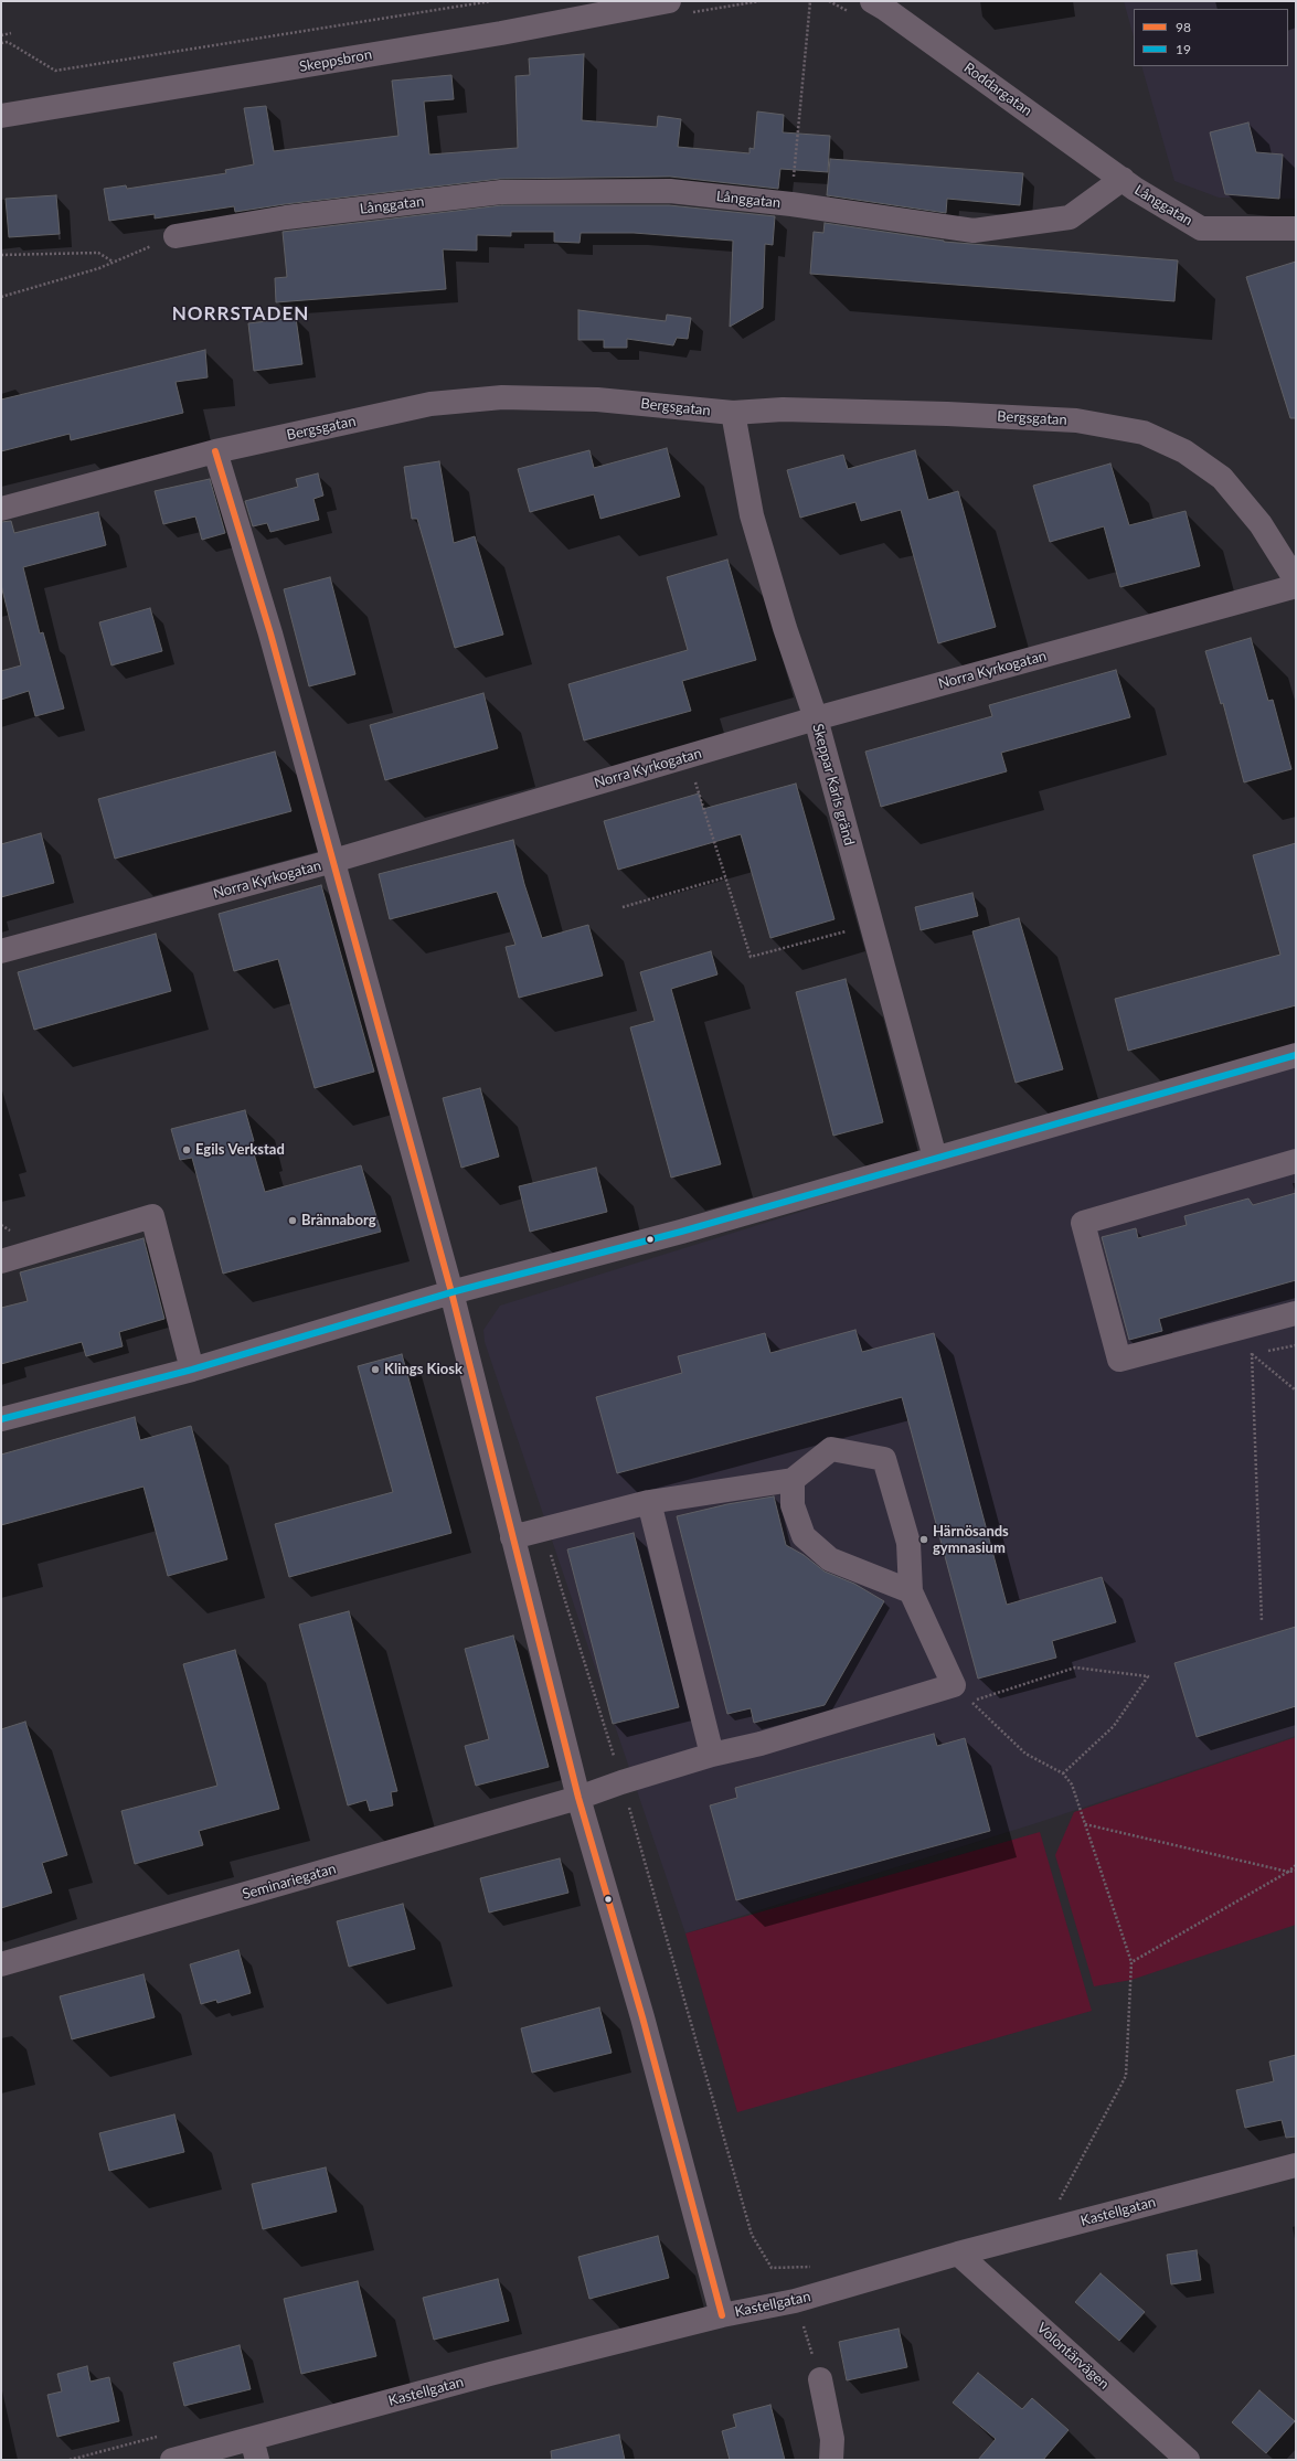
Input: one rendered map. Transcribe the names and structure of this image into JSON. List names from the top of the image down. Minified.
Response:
{"streets":{"street":["Skeppsbron","Roddargatan","Långgatan","Bergsgatan","Norra Kyrkogatan","Skeppar Karls gränd","Seminariegatan","Kastellgatan","Volontärvägen"]},"crossings":[["Roddargatan","Långgatan"],["Bergsgatan","Skeppar Karls gränd"],["Norra Kyrkogatan","Skeppar Karls gränd"],["Kastellgatan","Volontärvägen"]],"districts":["NORRSTADEN"],"places":["Egils Verkstad","Brännaborg","Klings Kiosk","Härnösands gymnasium"],"lines":["transit line 98","transit line 19"],"legend":["98","19"]}
